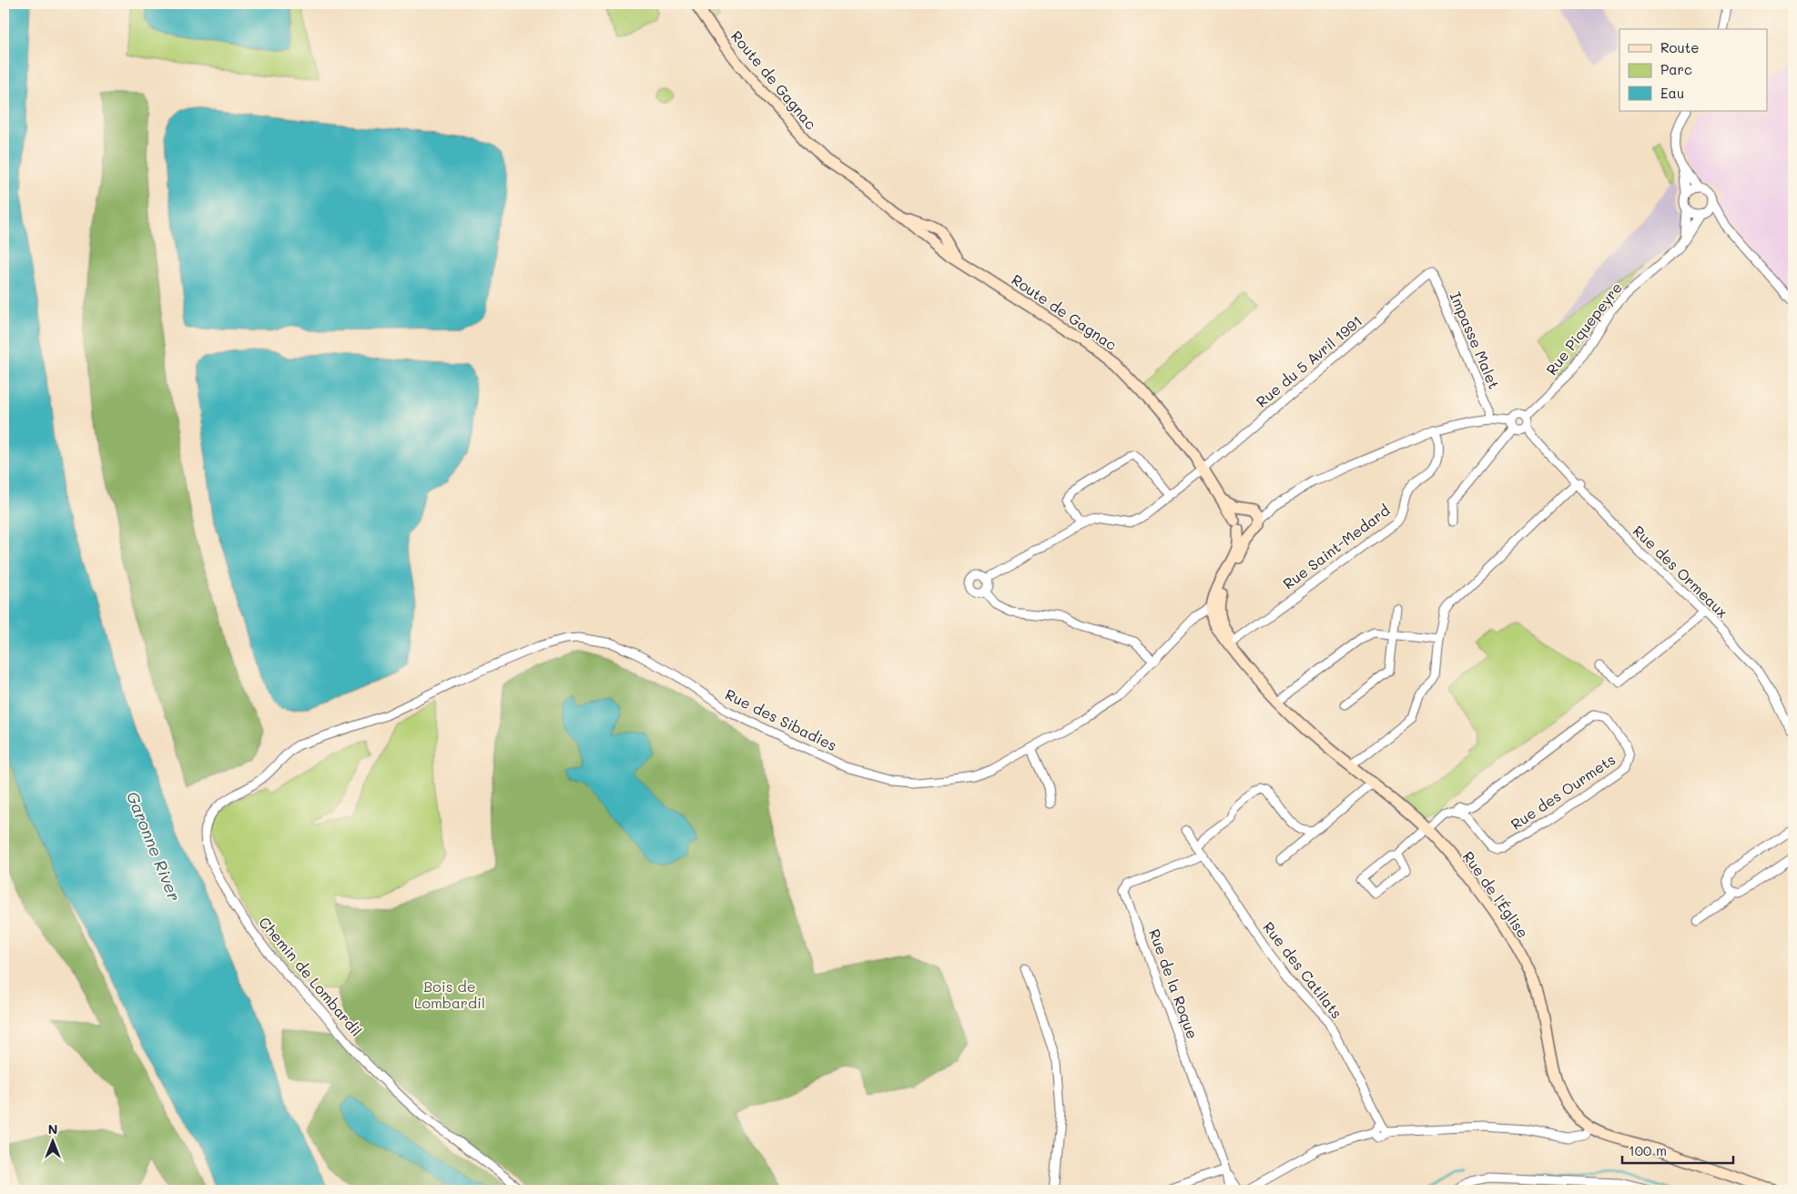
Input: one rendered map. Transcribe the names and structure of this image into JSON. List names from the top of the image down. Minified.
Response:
{"streets":{"main road":["Route de Gagnac","Rue de l'Église"],"street":["Rue Piquepeyre","Impasse Malet","Rue du 5 Avril 1991","Rue Saint-Medard","Rue des Ormeaux","Rue des Sibadies","Rue des Ourmets","Rue des Catilats","Chemin de Lombardil","Rue de la Roque"]},"crossings":[["Route de Gagnac","Rue du 5 Avril 1991"],["Route de Gagnac","Rue des Ormeaux"],["Rue Piquepeyre","Rue des Ormeaux"],["Impasse Malet","Rue du 5 Avril 1991"],["Impasse Malet","Rue des Ormeaux"],["Rue Saint-Medard","Rue des Ormeaux"],["Rue Saint-Medard","Rue de l'Église"],["Rue des Sibadies","Rue de l'Église"],["Rue des Sibadies","Chemin de Lombardil"],["Rue des Ourmets","Rue de l'Église"],["Rue des Catilats","Rue de la Roque"]],"water":["Garonne River"],"parks":["Bois de Lombardil"],"legend":["Route","Parc","Eau"],"scale_bar":"100 m","north":"top"}
